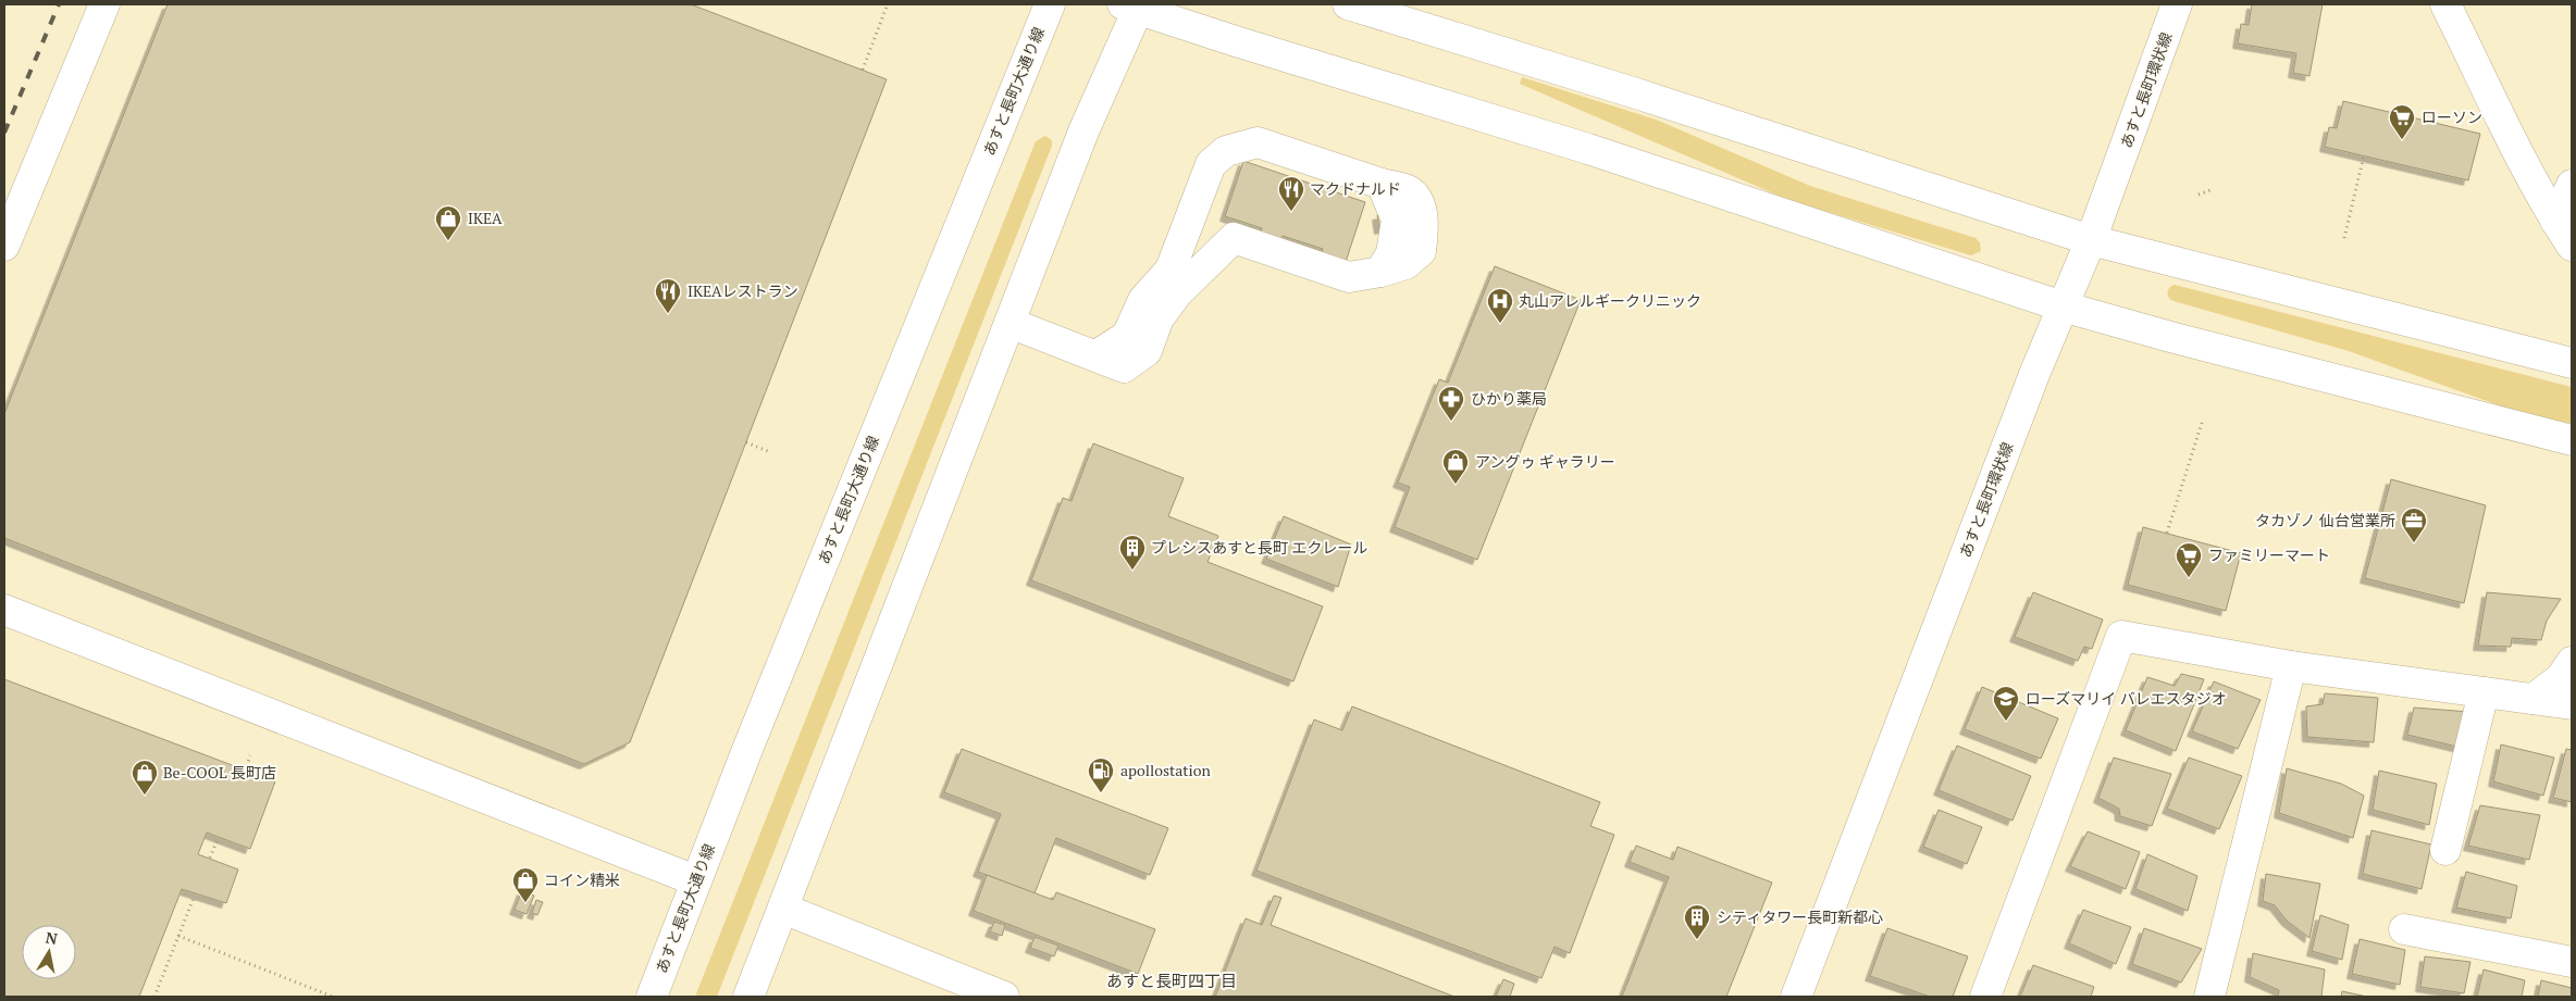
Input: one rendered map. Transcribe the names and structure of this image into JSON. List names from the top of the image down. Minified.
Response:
{"streets":{"street":["あすと長町環状線","あすと長町大通り線"]},"districts":["あすと長町四丁目"],"places":{"supermarket":["ローソン","ファミリーマート"],"restaurant":["マクドナルド","IKEAレストラン"],"shop":["IKEA","アングゥ ギャラリー","Be-COOL 長町店","コイン精米"],"hospital":["丸山アレルギークリニック"],"pharmacy":["ひかり薬局"],"office":["タカゾノ 仙台営業所"],"building":["プレシスあすと長町 エクレール","シティタワー長町新都心"],"school or university":["ローズマリイ バレエスタジオ"],"fuel station":["apollostation"]},"north":"top"}
